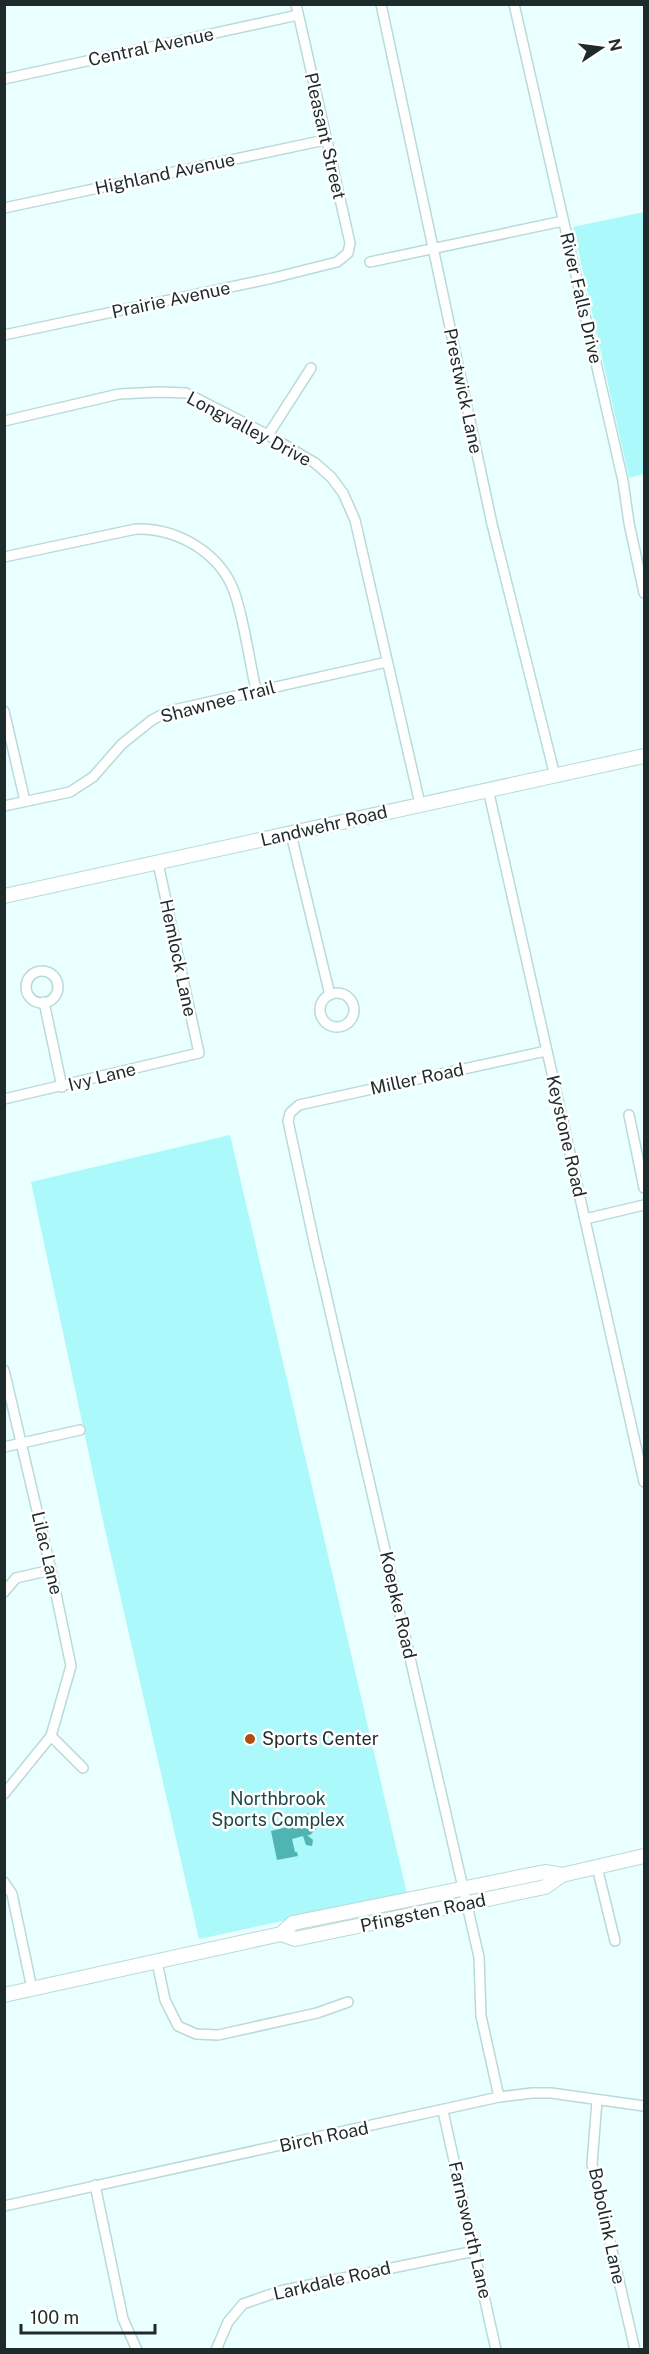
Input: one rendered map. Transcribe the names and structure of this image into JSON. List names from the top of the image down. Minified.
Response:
{"streets":{"main road":["Landwehr Road","Pfingsten Road"],"street":["Central Avenue","Pleasant Street","Highland Avenue","River Falls Drive","Prairie Avenue","Prestwick Lane","Longvalley Drive","Shawnee Trail","Hemlock Lane","Ivy Lane","Miller Road","Keystone Road","Lilac Lane","Koepke Road","Birch Road","Bobolink Lane","Farnsworth Lane","Larkdale Road"]},"crossings":[["Central Avenue","Pleasant Street"],["Pleasant Street","Highland Avenue"],["Pleasant Street","Prairie Avenue"],["Prestwick Lane","Landwehr Road"],["Longvalley Drive","Shawnee Trail"],["Longvalley Drive","Landwehr Road"],["Landwehr Road","Hemlock Lane"],["Landwehr Road","Keystone Road"],["Hemlock Lane","Ivy Lane"],["Miller Road","Keystone Road"],["Miller Road","Koepke Road"],["Koepke Road","Pfingsten Road"],["Koepke Road","Birch Road"],["Birch Road","Bobolink Lane"],["Birch Road","Farnsworth Lane"],["Farnsworth Lane","Larkdale Road"]],"parks":["Northbrook Sports Complex"],"places":["Sports Center"],"scale_bar":"100 m","north":"right"}
